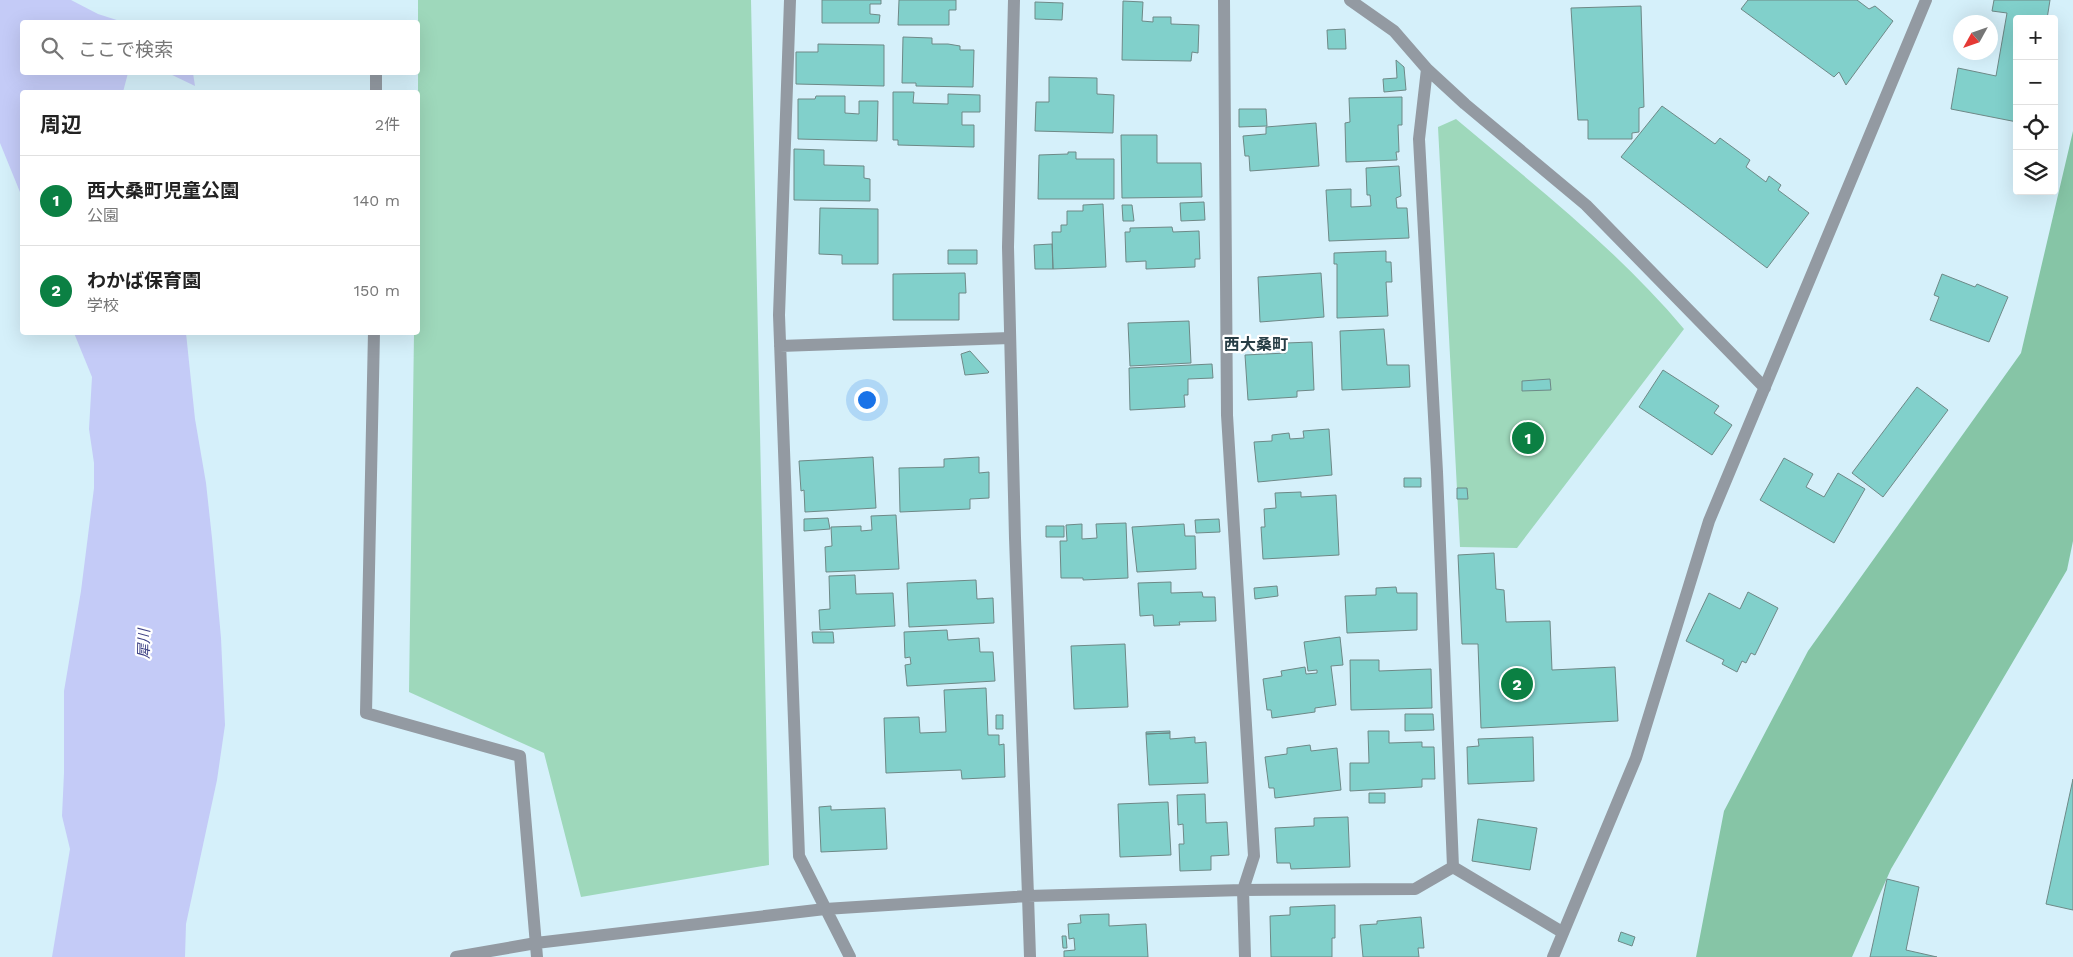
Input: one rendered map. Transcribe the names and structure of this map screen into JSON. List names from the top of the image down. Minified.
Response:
{"districts":["西大桑町"],"water":["犀川"],"north":"bottom left","page":{"map_buttons":["+","−"],"search":"ここで検索","heading":["周辺","2件"],"list":[{"mark":"1","name":"西大桑町児童公園","note":"公園","value":"140 m"},{"mark":"2","name":"わかば保育園","note":"学校","value":"150 m"}],"pins":["1","2"]}}
